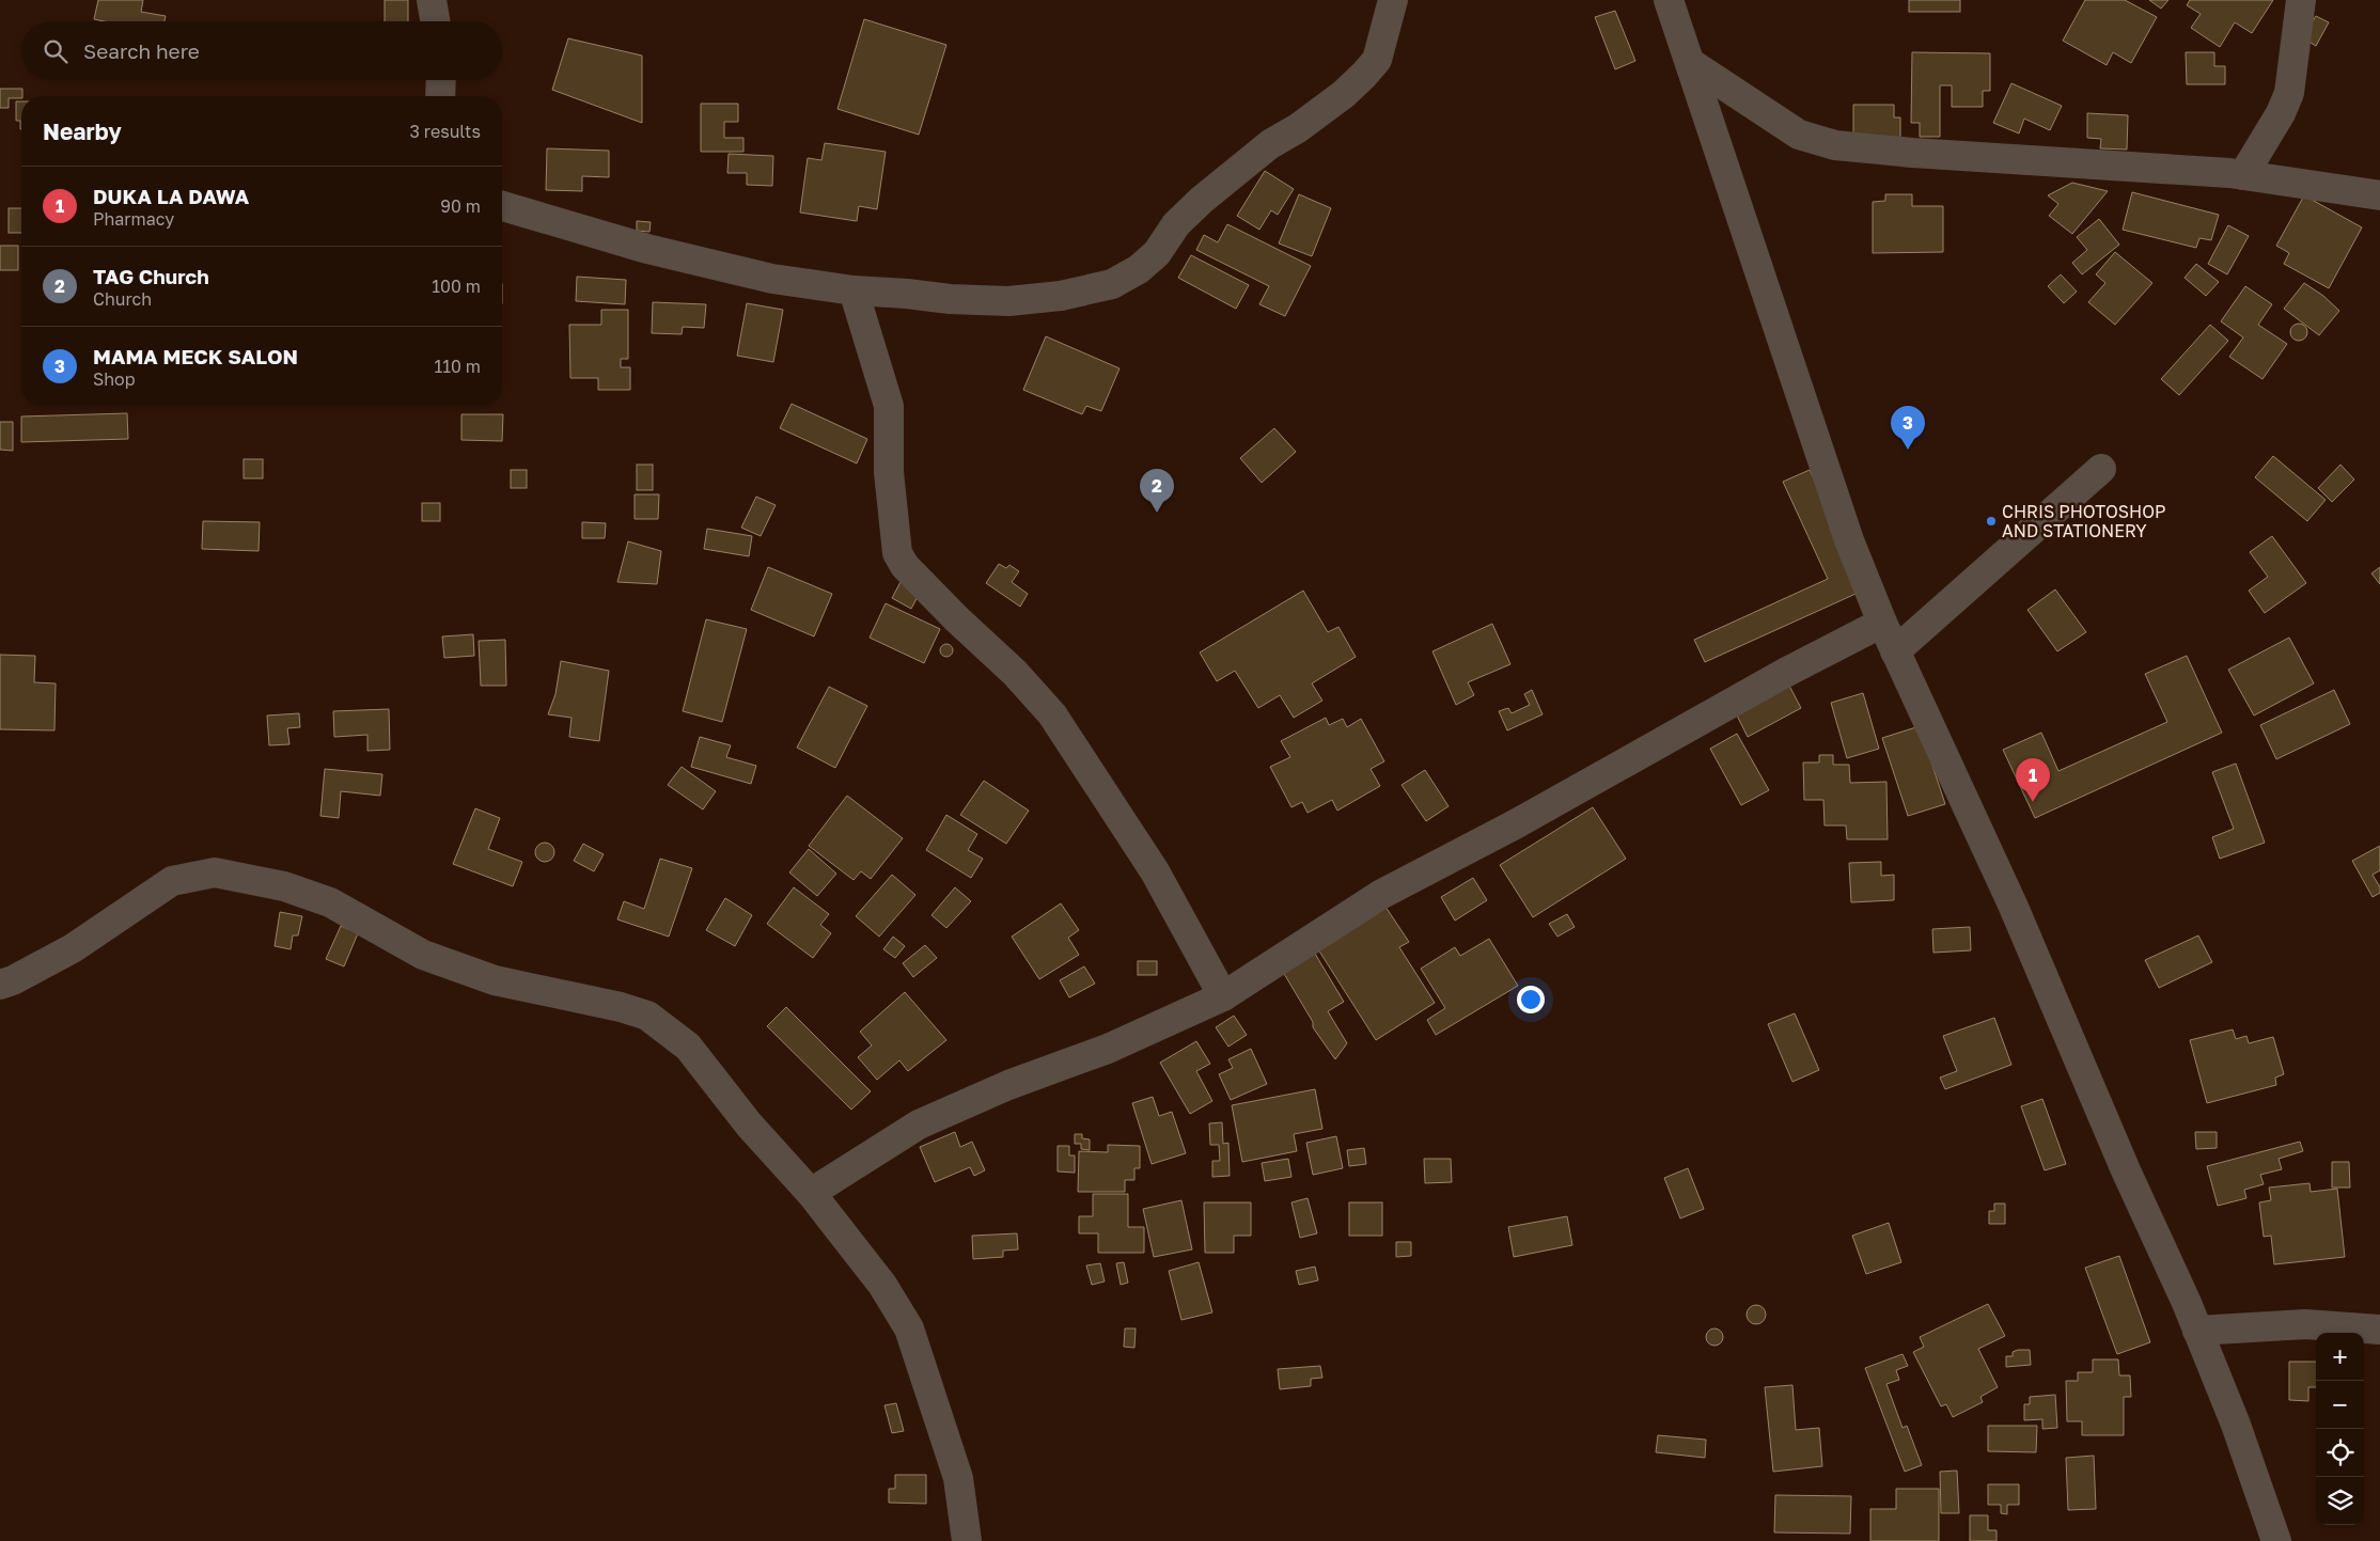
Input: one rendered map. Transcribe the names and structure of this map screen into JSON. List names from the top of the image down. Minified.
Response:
{"places":["CHRIS PHOTOSHOP AND STATIONERY"],"page":{"search":"Search here","heading":["Nearby","3 results"],"list":[{"mark":"1","name":"DUKA LA DAWA","note":"Pharmacy","value":"90 m"},{"mark":"2","name":"TAG Church","note":"Church","value":"100 m"},{"mark":"3","name":"MAMA MECK SALON","note":"Shop","value":"110 m"}],"pins":["3","2","1"],"map_buttons":["+","−"]}}
